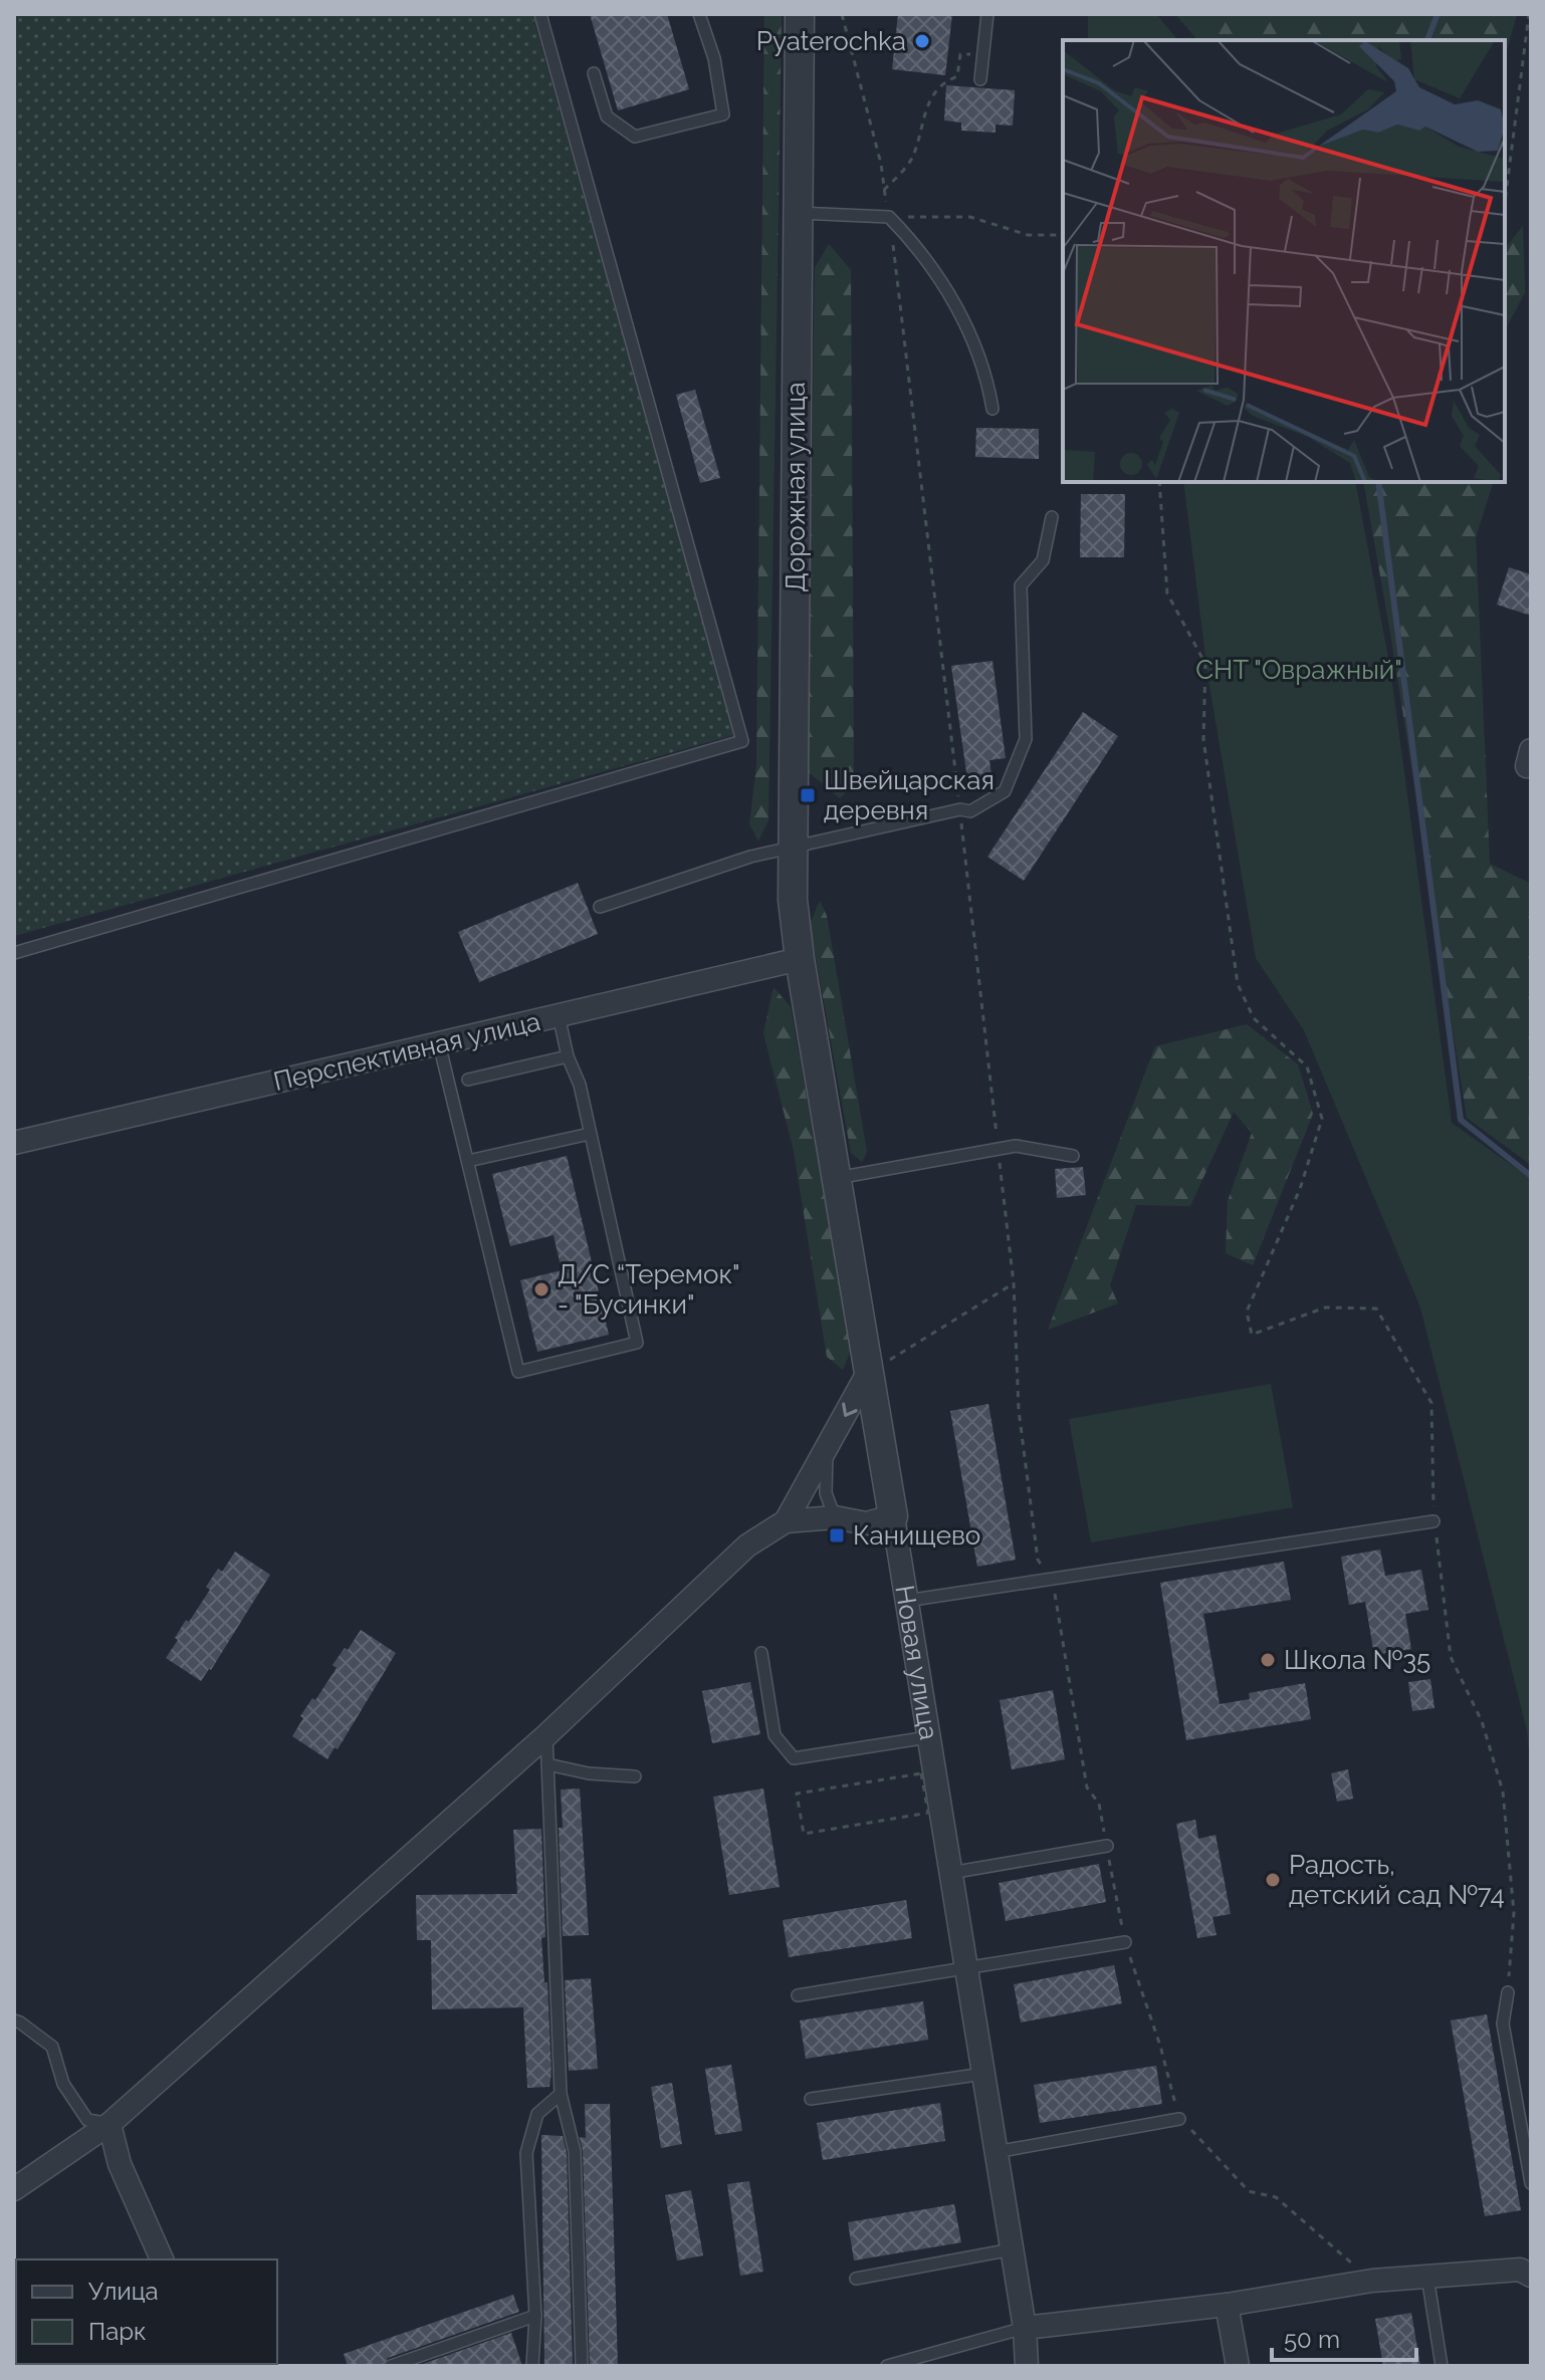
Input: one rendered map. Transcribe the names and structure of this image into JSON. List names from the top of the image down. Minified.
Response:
{"streets":{"street":["Дорожная улица","Перспективная улица","Новая улица"]},"crossings":[["Дорожная улица","Перспективная улица"],["Дорожная улица","Новая улица"],["Перспективная улица","Новая улица"]],"parks":["СНТ \"Овражный\""],"places":{"other":["Pyaterochka","Д/С “Теремок\" - \"Бусинки\"","Школа №35","Радость, детский сад №74"],"transit":["Швейцарская деревня","Канищево"]},"legend":["Улица","Парк"],"scale_bar":"50 m"}
